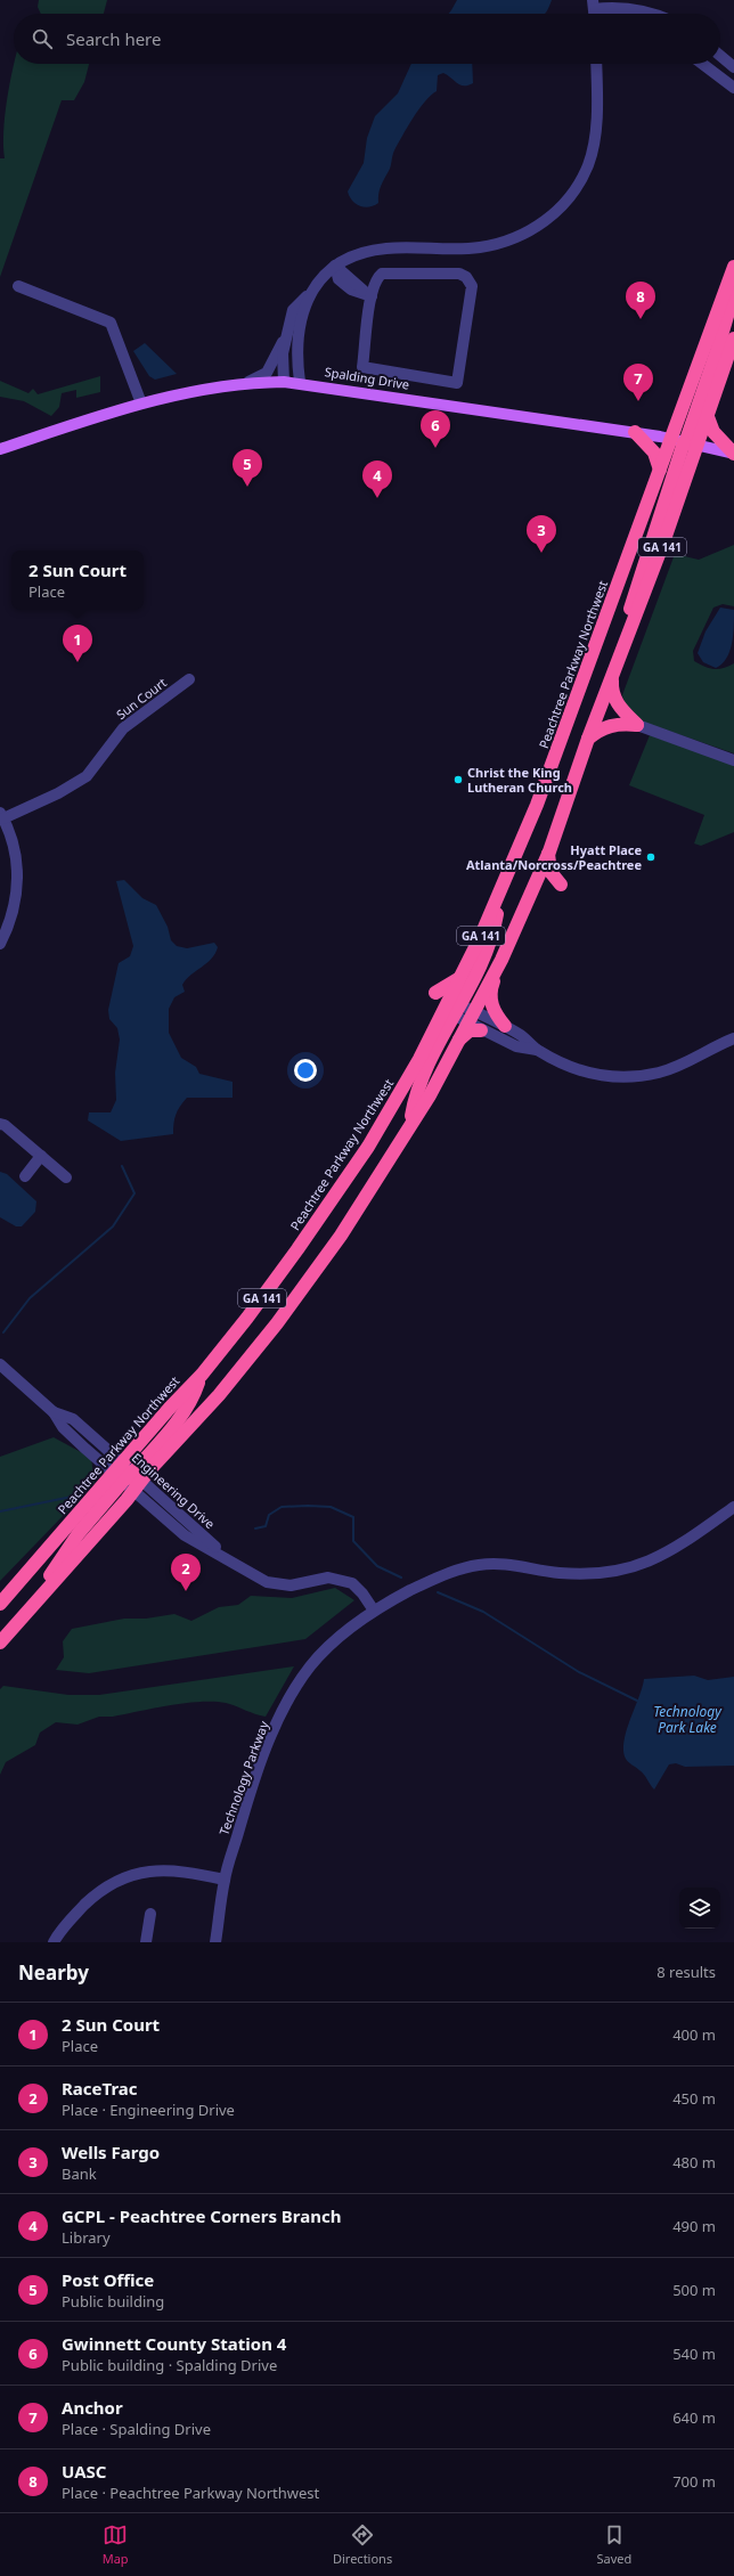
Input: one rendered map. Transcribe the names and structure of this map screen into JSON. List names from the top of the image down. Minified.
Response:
{"streets":{"highway":["GA 141","Peachtree Parkway Northwest"],"main road":["Spalding Drive"],"street":["Sun Court","Engineering Drive","Technology Parkway"]},"crossings":[["Spalding Drive","Peachtree Parkway Northwest"],["Peachtree Parkway Northwest","Engineering Drive"],["Engineering Drive","Technology Parkway"]],"water":["Technology Park Lake"],"places":["Christ the King Lutheran Church","Hyatt Place Atlanta/Norcross/Peachtree"],"page":{"search":"Search here","pins":["8","7","6","5","4","3","1","2"],"popup":["2 Sun Court","Place"],"heading":["Nearby","8 results"],"list":[{"mark":"1","name":"2 Sun Court","note":"Place","value":"400 m"},{"mark":"2","name":"RaceTrac","note":"Place · Engineering Drive","value":"450 m"},{"mark":"3","name":"Wells Fargo","note":"Bank","value":"480 m"},{"mark":"4","name":"GCPL - Peachtree Corners Branch","note":"Library","value":"490 m"},{"mark":"5","name":"Post Office","note":"Public building","value":"500 m"},{"mark":"6","name":"Gwinnett County Station 4","note":"Public building · Spalding Drive","value":"540 m"},{"mark":"7","name":"Anchor","note":"Place · Spalding Drive","value":"640 m"},{"mark":"8","name":"UASC","note":"Place · Peachtree Parkway Northwest","value":"700 m"}],"nav":["Map","Directions","Saved"]}}
